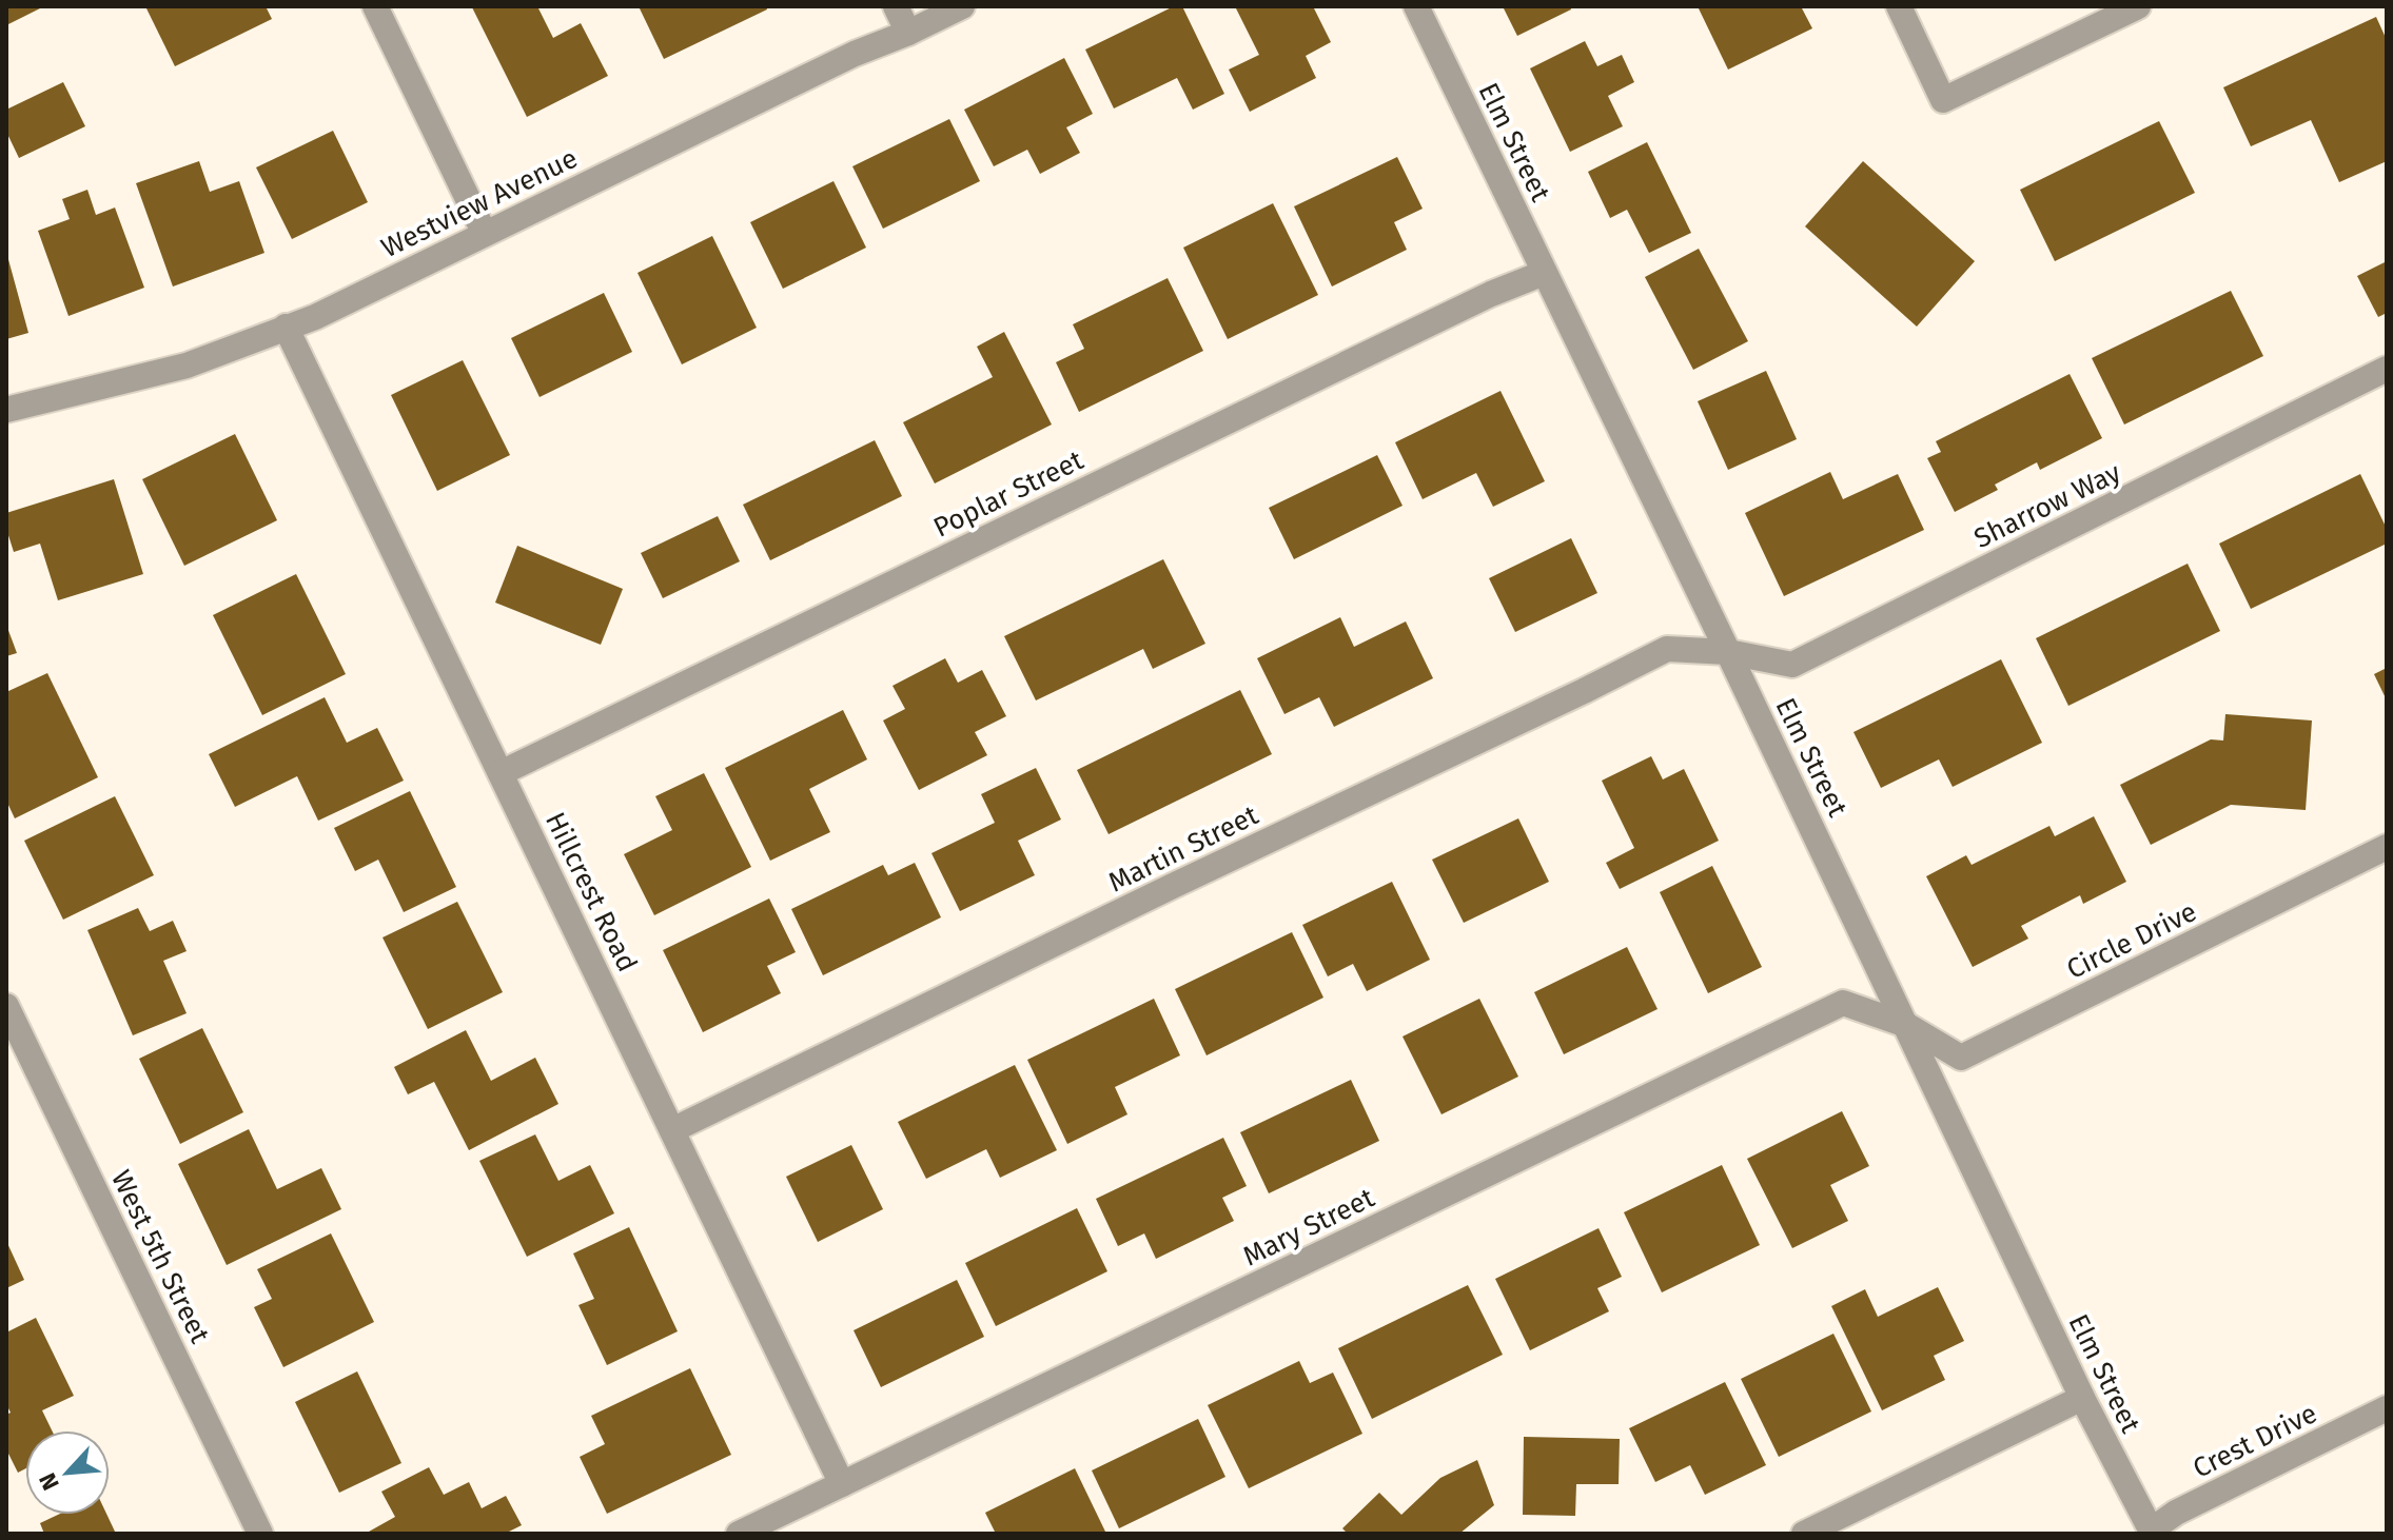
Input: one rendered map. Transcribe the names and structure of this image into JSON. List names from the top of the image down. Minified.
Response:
{"streets":{"street":["Elm Street","Westview Avenue","Poplar Street","Sharrow Way","Martin Street","Hillcrest Road","Circle Drive","Mary Street","West 5th Street","Crest Drive"]},"crossings":[["Elm Street","Poplar Street"],["Elm Street","Sharrow Way"],["Elm Street","Martin Street"],["Elm Street","Circle Drive"],["Elm Street","Mary Street"],["Elm Street","Crest Drive"],["Westview Avenue","Hillcrest Road"],["Poplar Street","Hillcrest Road"],["Sharrow Way","Martin Street"],["Martin Street","Hillcrest Road"],["Hillcrest Road","Mary Street"],["Circle Drive","Mary Street"]],"north":"bottom left"}
